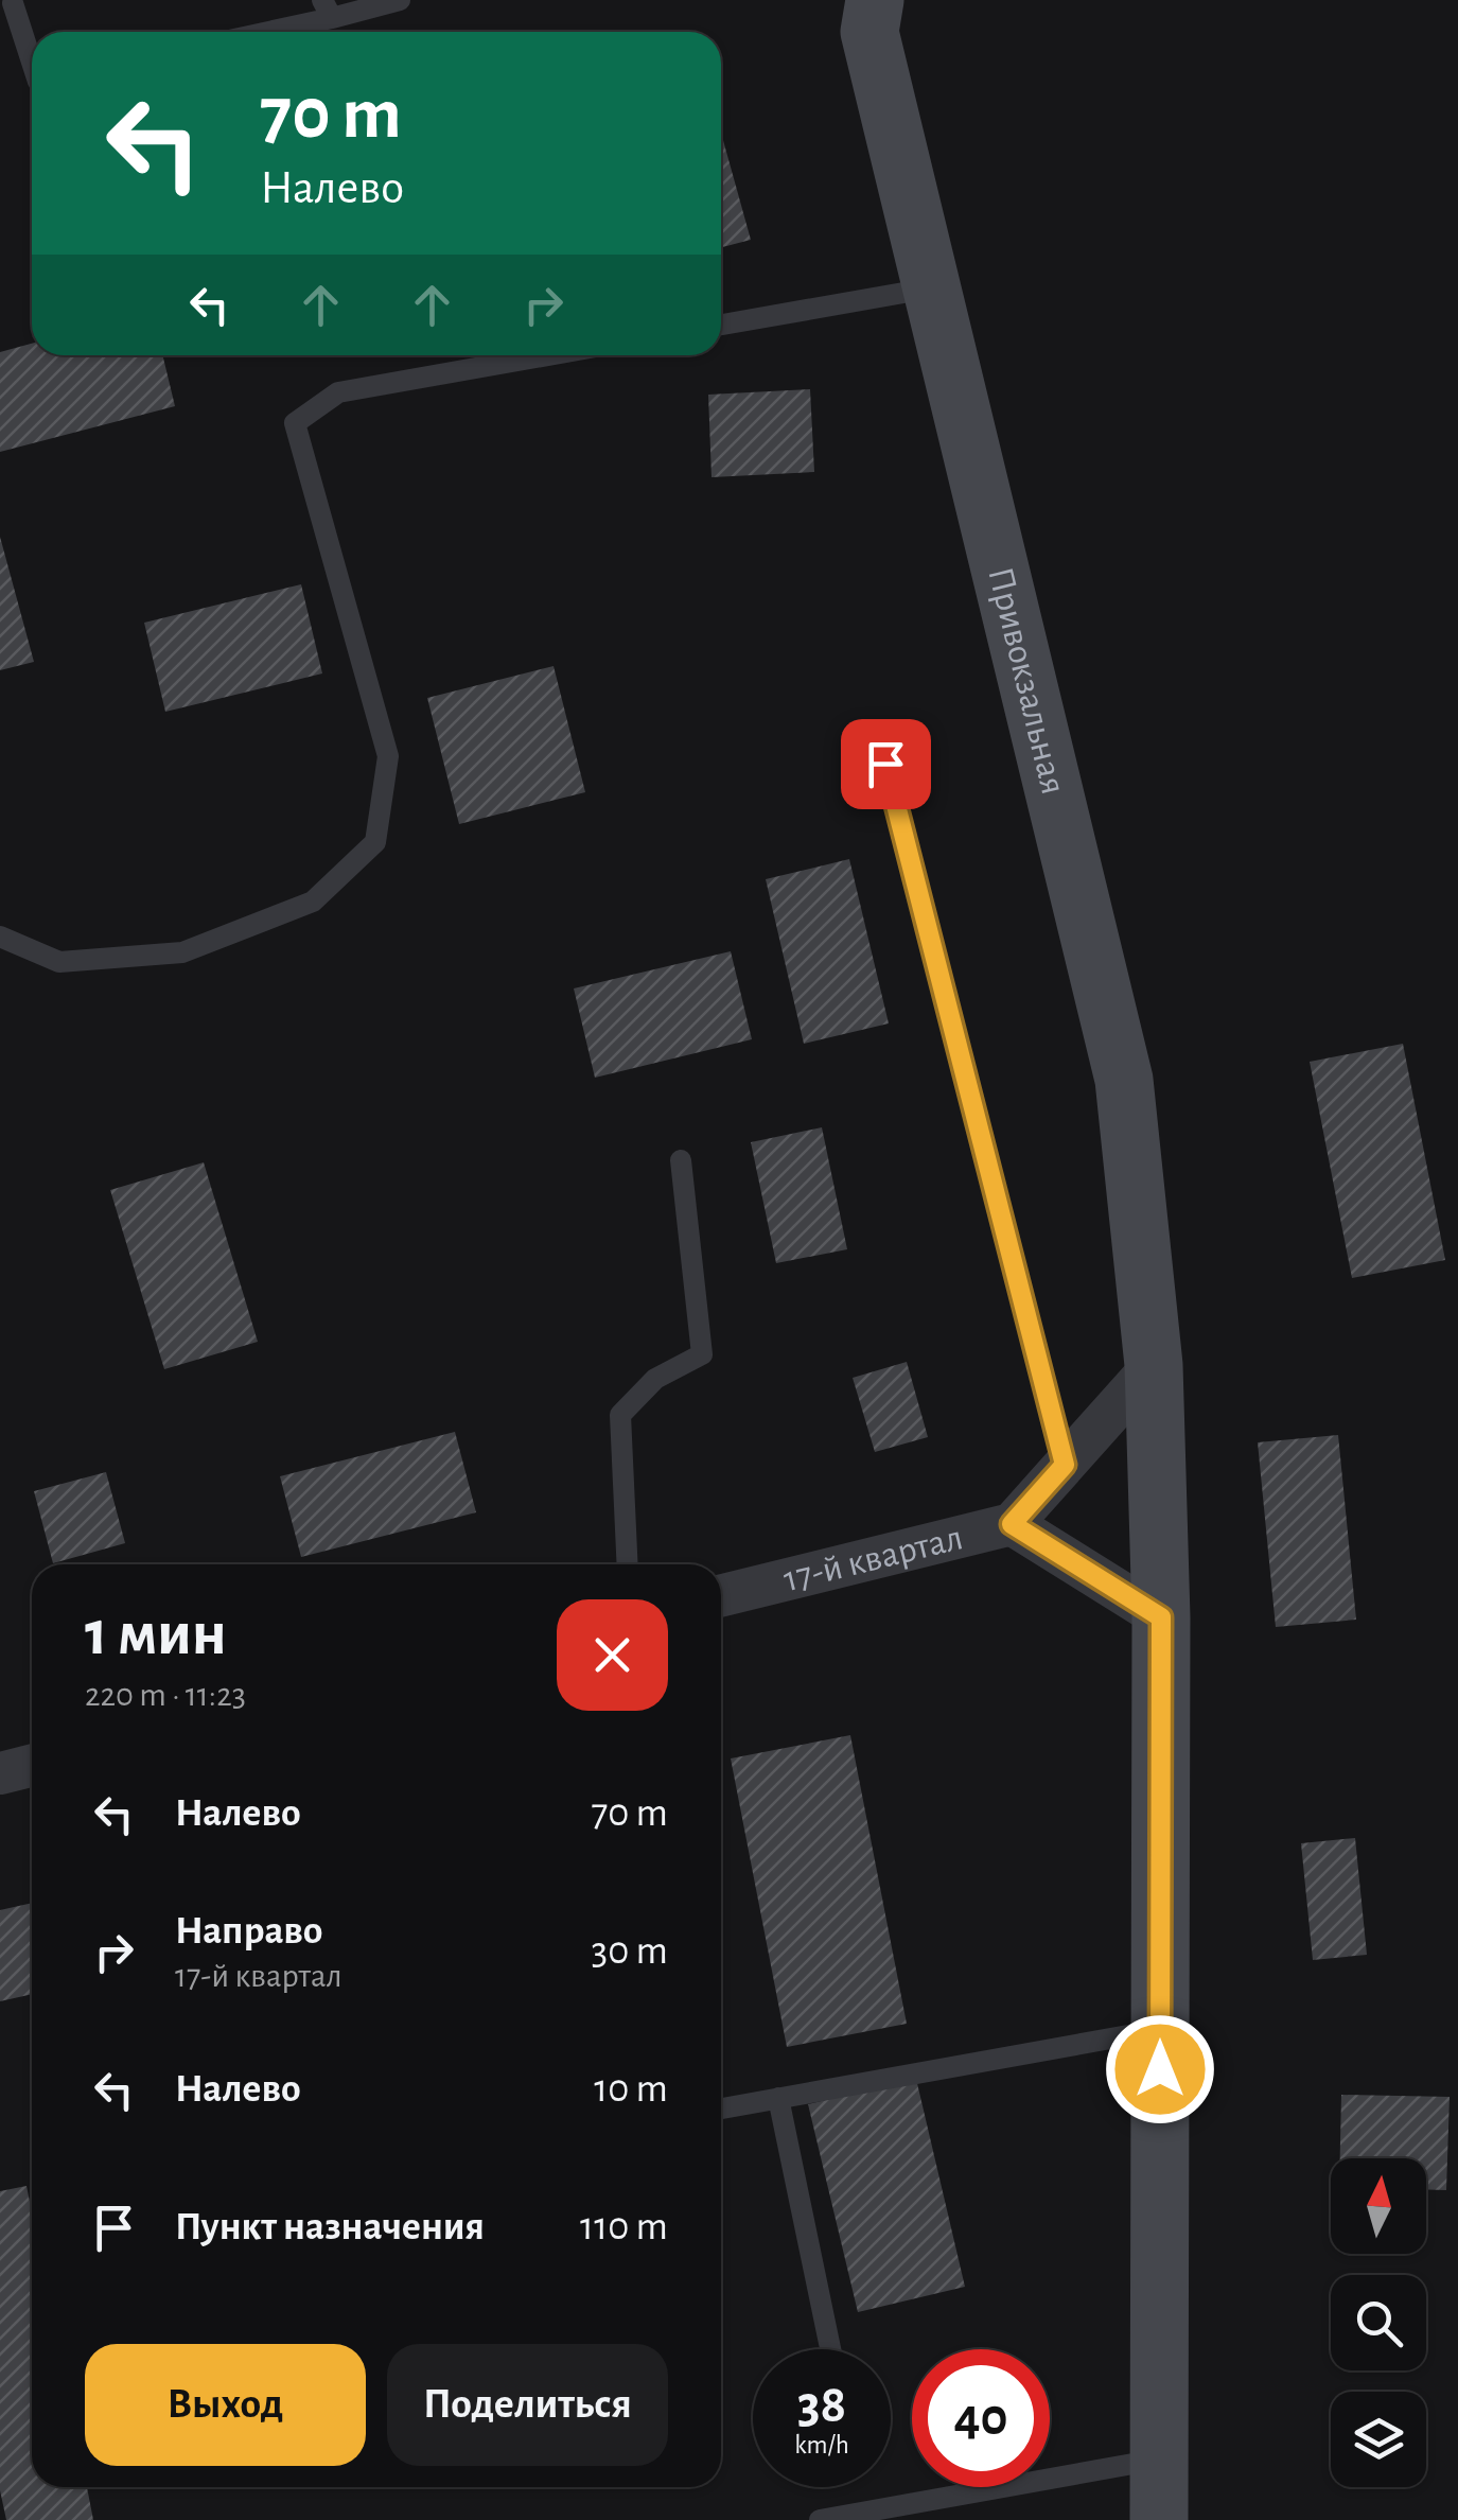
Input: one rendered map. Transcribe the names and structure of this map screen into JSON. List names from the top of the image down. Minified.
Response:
{"streets":{"street":["Привокзальная","17-й квартал"]},"crossings":[["Привокзальная","17-й квартал"]],"north":"top","page":{"turn":["70 m","Налево"],"heading":["1 мин","220 m · 11:23"],"list":[{"name":"Налево","value":"70 m"},{"name":"Направо","note":"17-й квартал","value":"30 m"},{"name":"Налево","value":"10 m"},{"name":"Пункт назначения","value":"110 m"}],"buttons":["Выход","Поделиться"],"speed":"38 km/h","limit":"40"}}
